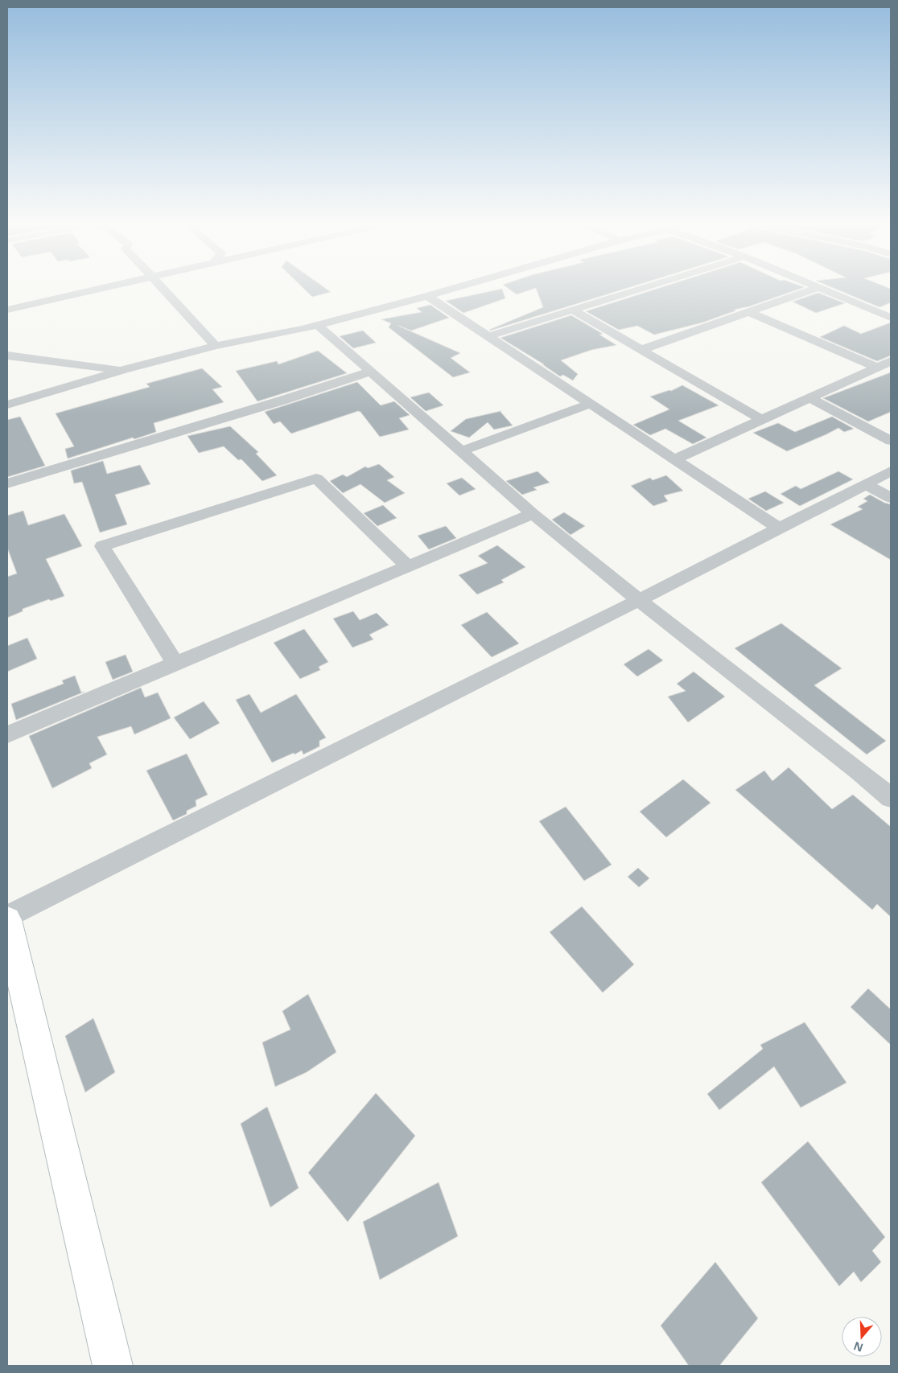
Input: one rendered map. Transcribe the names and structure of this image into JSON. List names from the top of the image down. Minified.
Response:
{"north":"bottom"}
